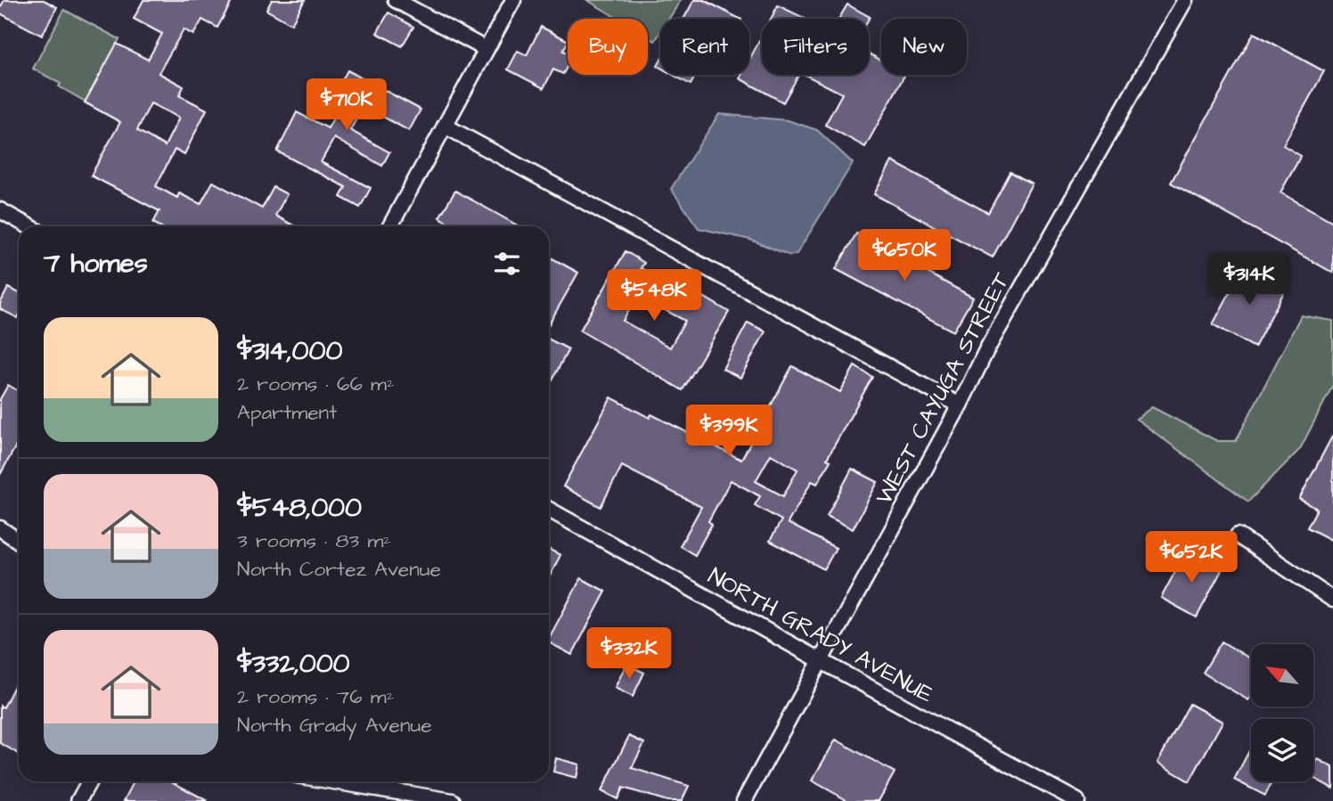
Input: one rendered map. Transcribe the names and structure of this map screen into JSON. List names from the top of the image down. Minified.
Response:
{"streets":{"street":["WEST CAYUGA STREET","NORTH GRADY AVENUE"]},"crossings":[["WEST CAYUGA STREET","NORTH GRADY AVENUE"]],"north":"top left","page":{"chip":["Buy","Rent","Filters","New"],"price":["$710K","$650K","$314K","$548K","$399K","$652K","$332K"],"heading":"7 homes","list":[{"name":"$314,000","note":"2 rooms · 66 m² · Apartment"},{"name":"$548,000","note":"3 rooms · 83 m² · North Cortez Avenue"},{"name":"$332,000","note":"2 rooms · 76 m² · North Grady Avenue"}]}}
